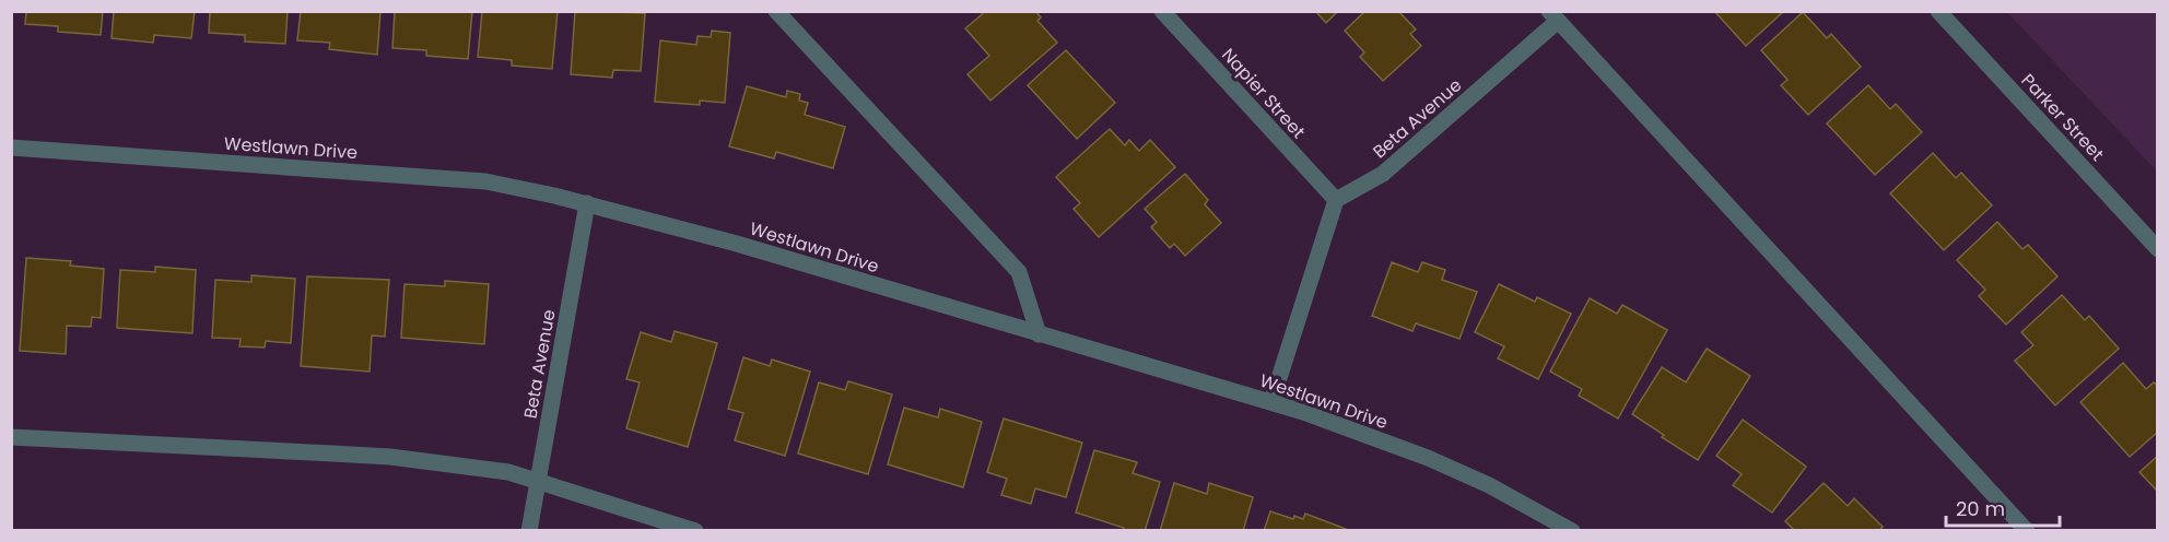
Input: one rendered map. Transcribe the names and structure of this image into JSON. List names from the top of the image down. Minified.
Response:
{"streets":{"street":["Napier Street","Parker Street","Beta Avenue","Westlawn Drive"]},"crossings":[["Napier Street","Beta Avenue"],["Beta Avenue","Westlawn Drive"]],"scale_bar":"20 m"}
